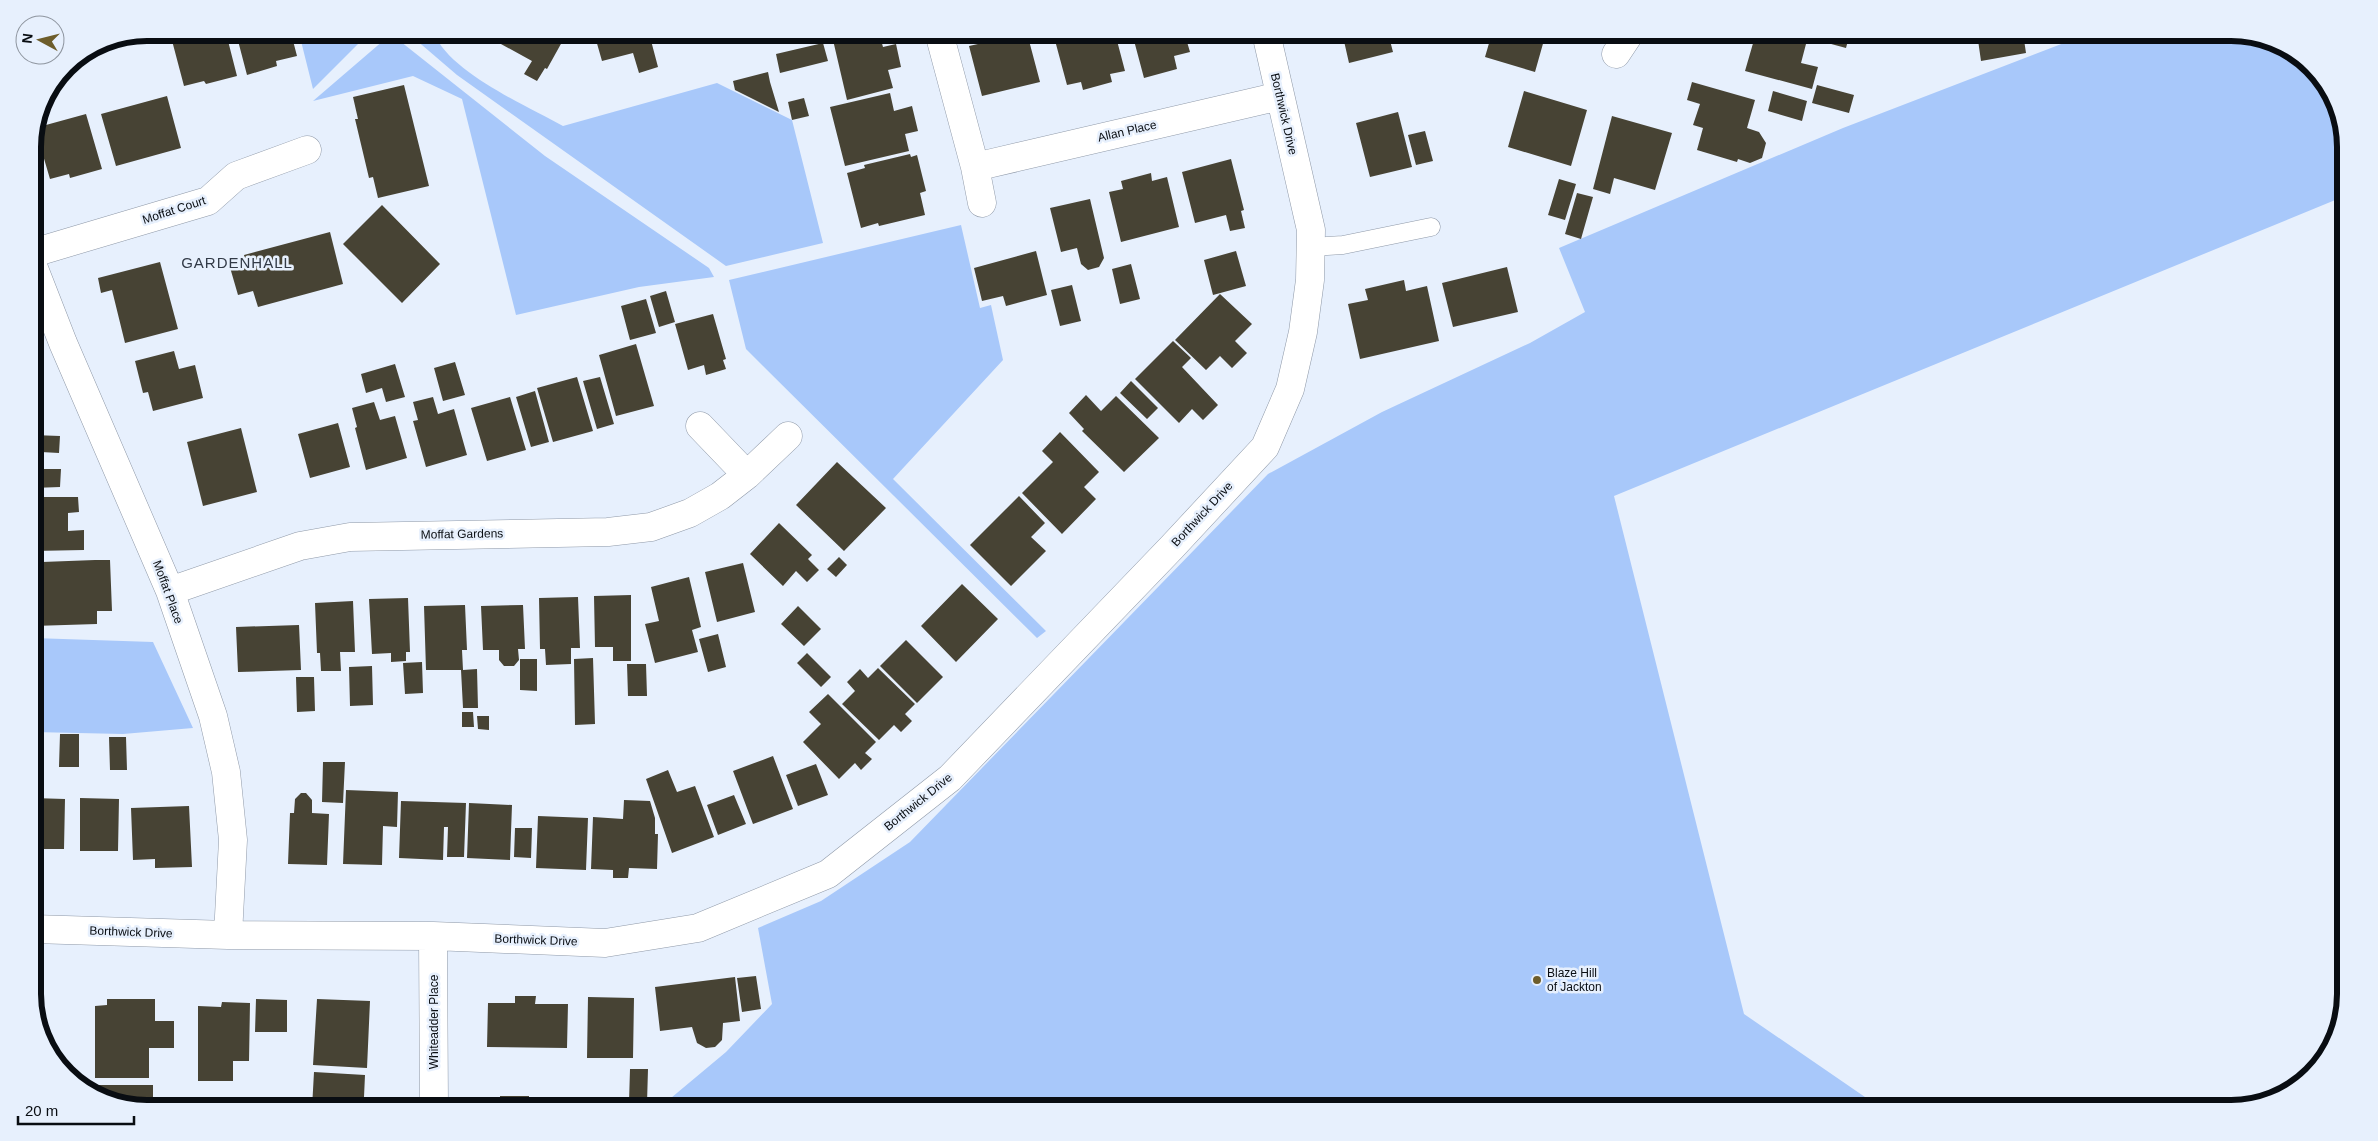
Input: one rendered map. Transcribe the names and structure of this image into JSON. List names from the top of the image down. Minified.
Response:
{"streets":{"street":["Borthwick Drive","Allan Place","Moffat Court","Moffat Gardens","Moffat Place","Whiteadder Place"]},"crossings":[["Borthwick Drive","Allan Place"],["Borthwick Drive","Moffat Place"],["Borthwick Drive","Whiteadder Place"],["Moffat Gardens","Moffat Place"]],"districts":["GARDENHALL"],"places":["Blaze Hill of Jackton"],"scale_bar":"20 m","north":"left"}
